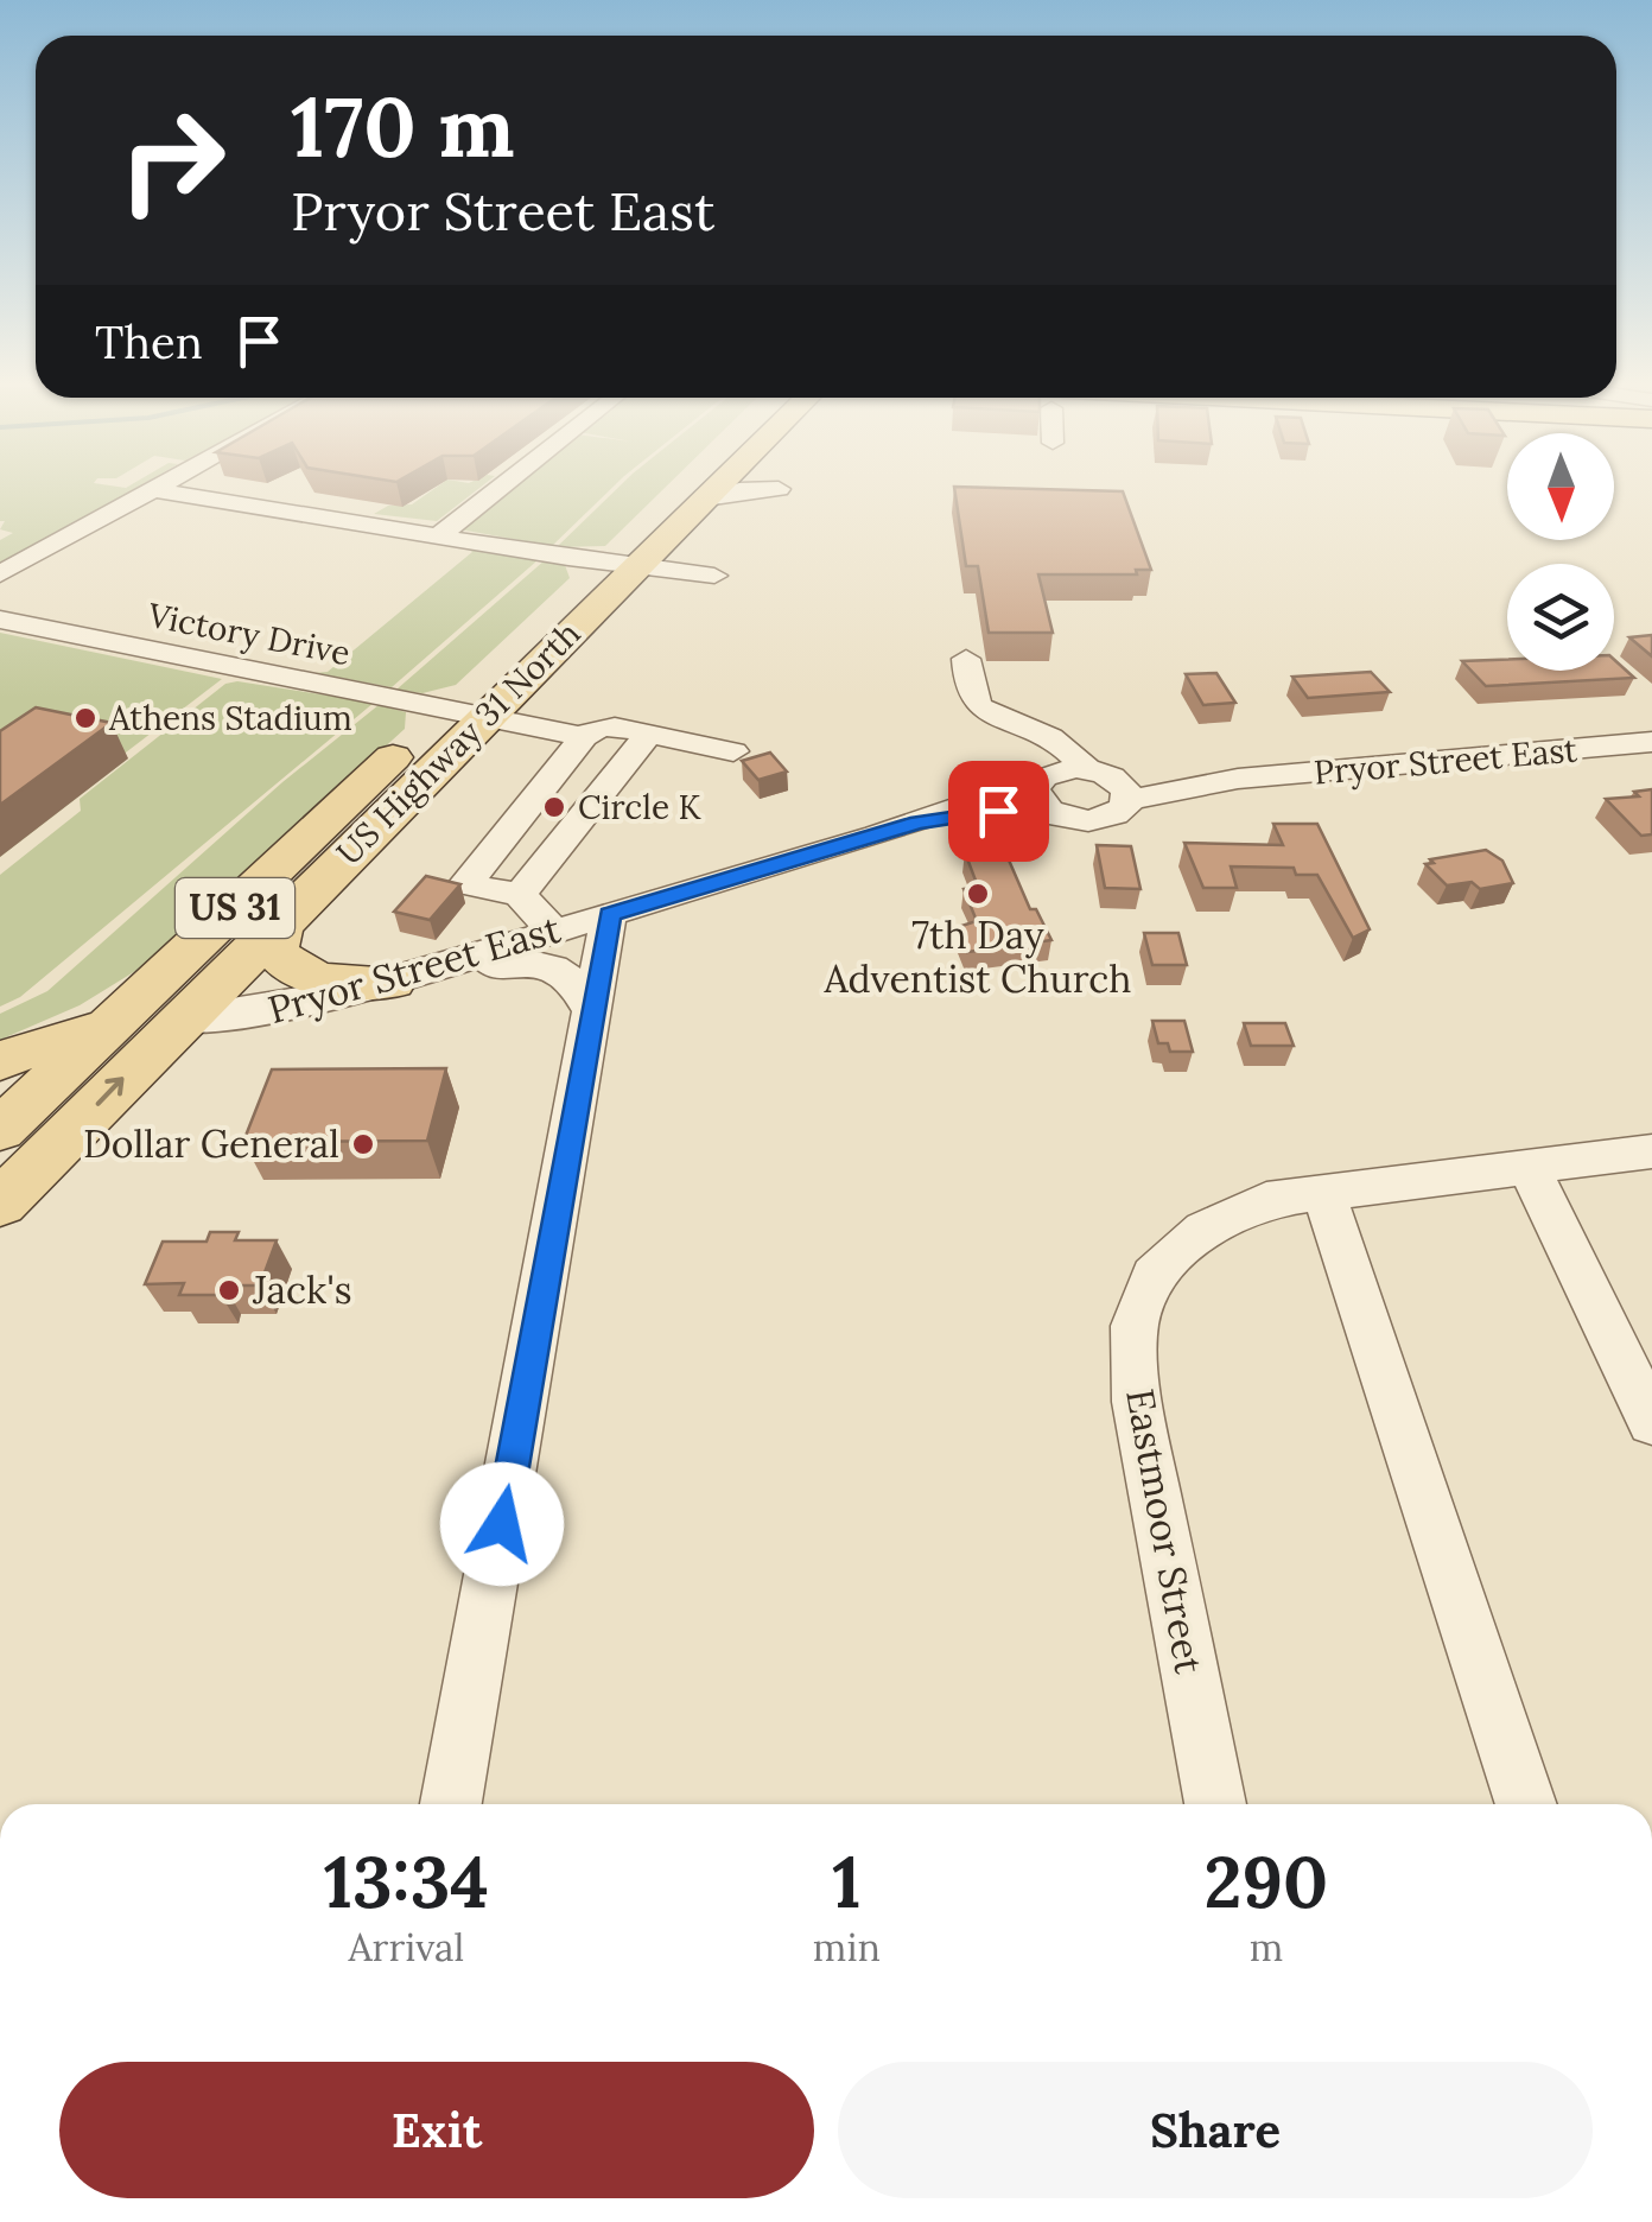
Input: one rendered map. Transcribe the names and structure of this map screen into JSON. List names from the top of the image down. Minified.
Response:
{"streets":{"main road":["US Highway 31 North","US 31"],"street":["Victory Drive","Pryor Street East","Eastmoor Street"]},"crossings":[["Victory Drive","US Highway 31 North"],["US Highway 31 North","Pryor Street East"]],"places":["Athens Stadium","Circle K","7th Day Adventist Church","Dollar General","Jack's"],"north":"bottom","page":{"turn":["170 m","Pryor Street East"],"then":"Then","eta":["13:34","Arrival","1","min","290","m"],"buttons":["Exit","Share"]}}
